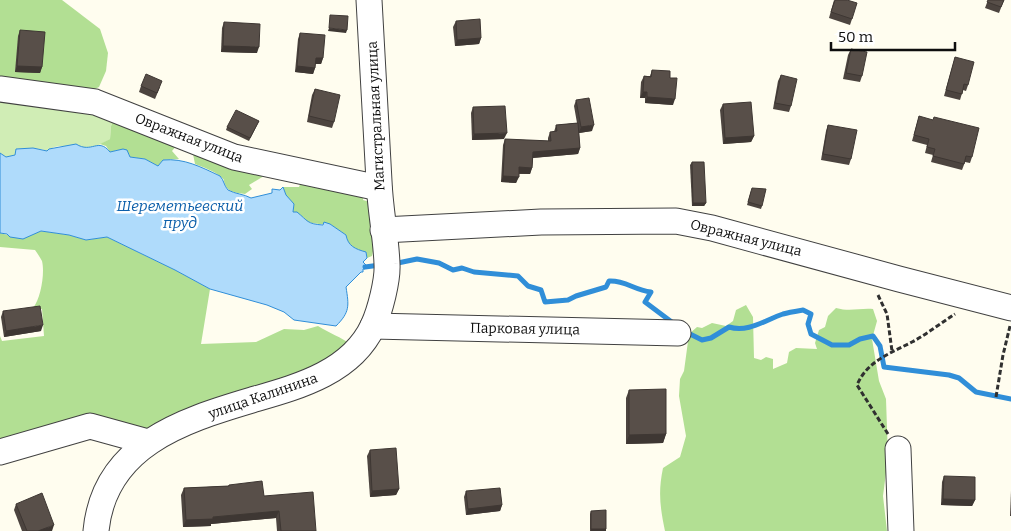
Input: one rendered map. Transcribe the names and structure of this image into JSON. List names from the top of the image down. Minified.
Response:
{"streets":{"street":["Магистральная улица","Овражная улица","Парковая улица","улица Калинина"]},"crossings":[["Магистральная улица","Овражная улица"],["Магистральная улица","улица Калинина"],["Овражная улица","улица Калинина"],["Парковая улица","улица Калинина"]],"water":["Шереметьевский пруд"],"scale_bar":"50 m"}
